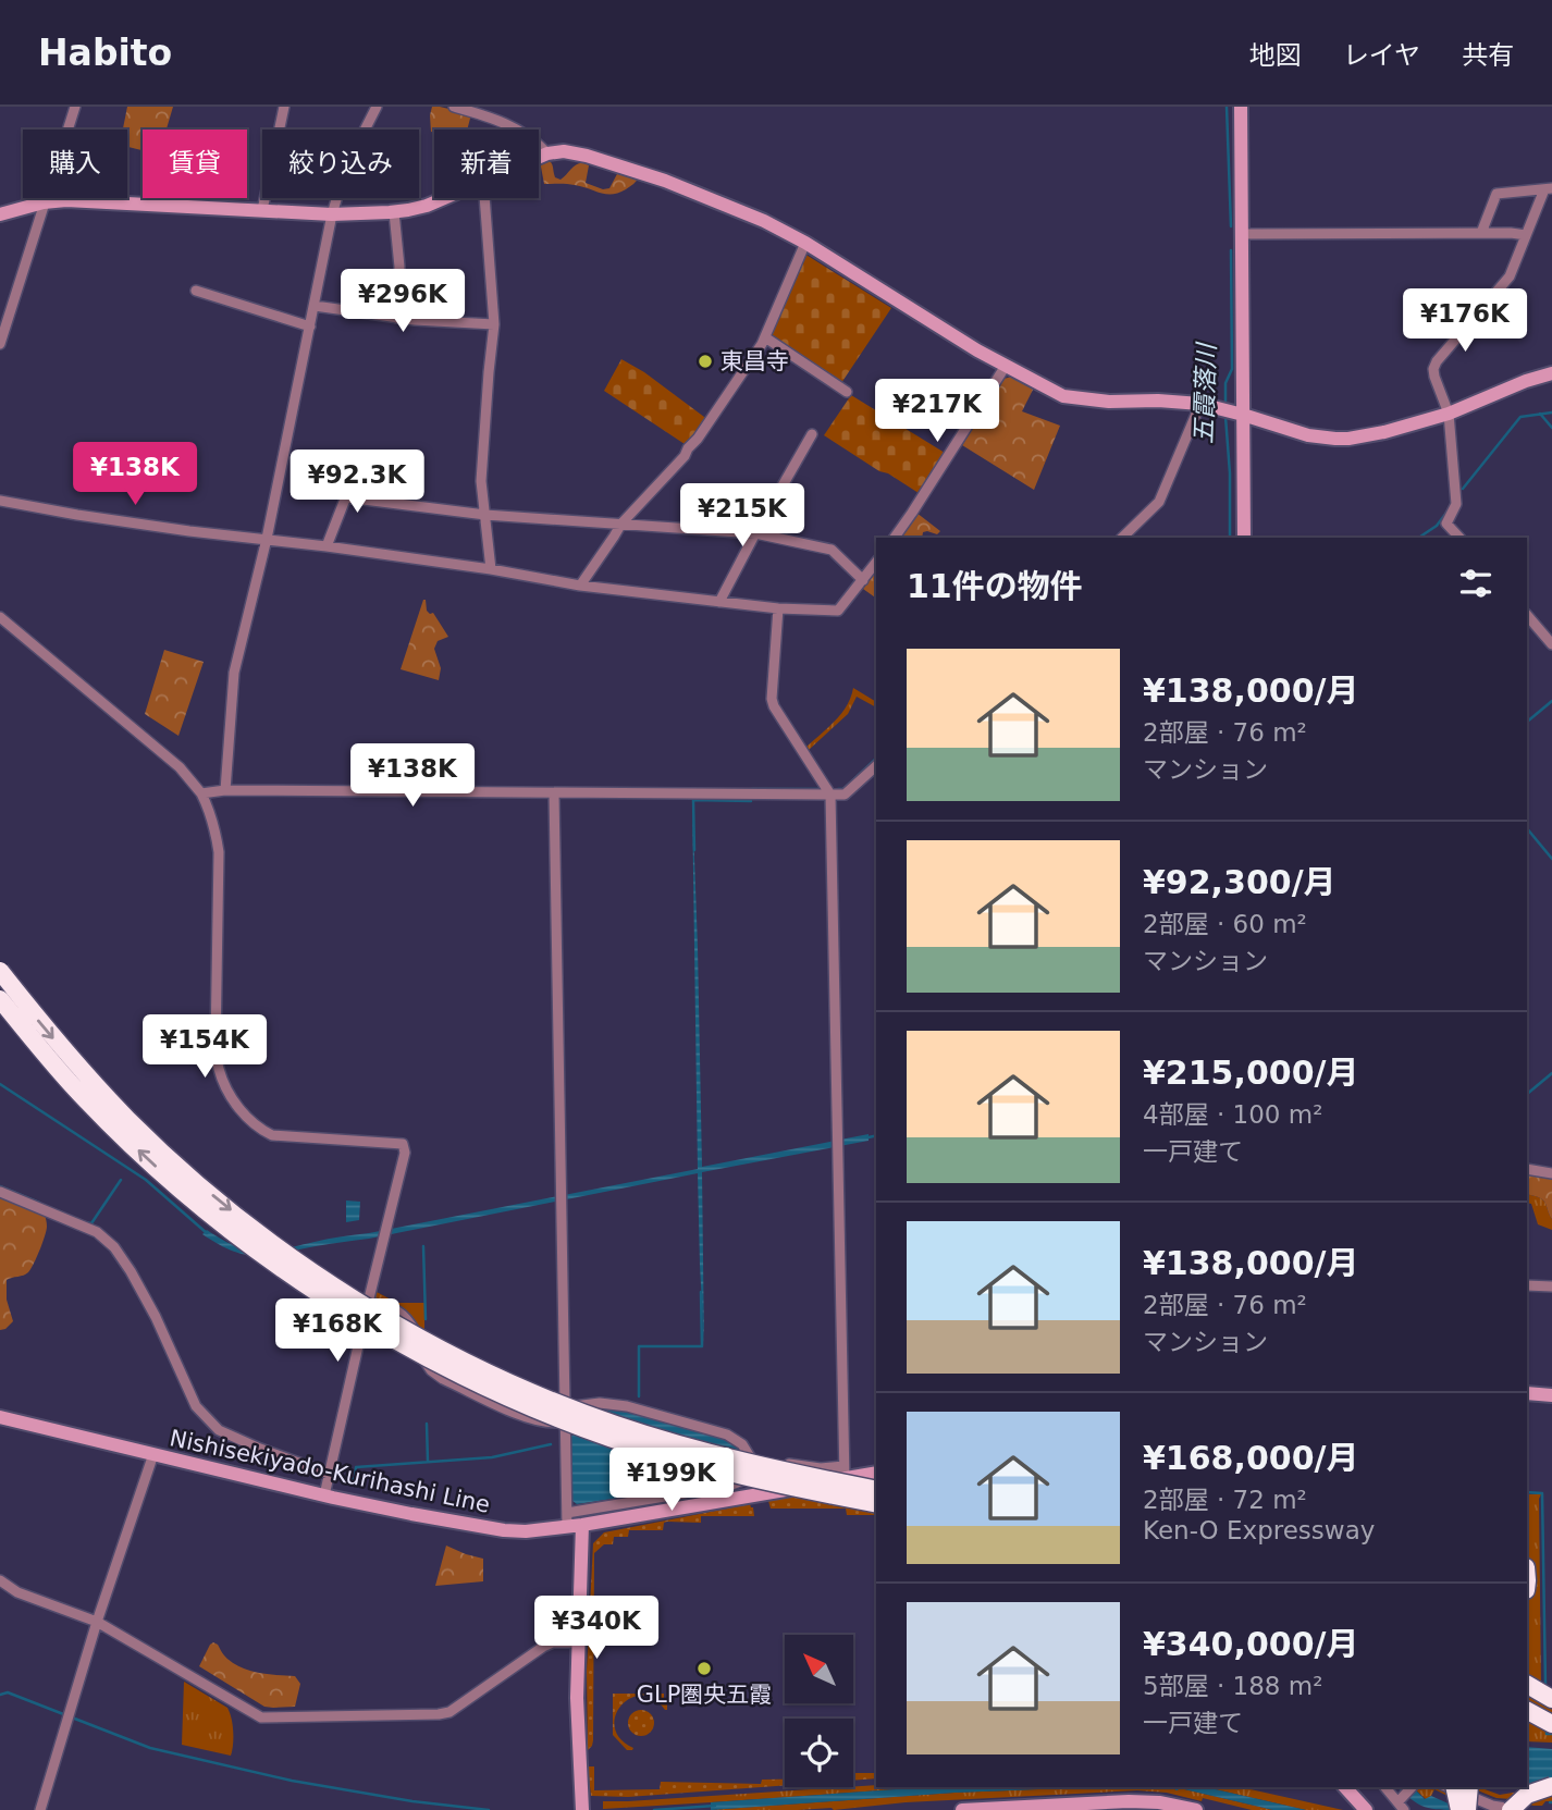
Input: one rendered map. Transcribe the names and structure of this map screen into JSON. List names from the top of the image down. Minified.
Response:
{"streets":{"street":["Nishisekiyado-Kurihashi Line"]},"water":["五霞落川"],"places":["東昌寺","GLP圏央五霞"],"north":"top left","page":{"header":"Habito","nav":["地図","レイヤ","共有"],"chip":["購入","賃貸","絞り込み","新着"],"price":["¥296K","¥176K","¥217K","¥138K","¥92.3K","¥215K","¥138K","¥154K","¥168K","¥199K","¥340K"],"heading":"11件の物件","list":[{"name":"¥138,000/月","note":"2部屋 · 76 m² · マンション"},{"name":"¥92,300/月","note":"2部屋 · 60 m² · マンション"},{"name":"¥215,000/月","note":"4部屋 · 100 m² · 一戸建て"},{"name":"¥138,000/月","note":"2部屋 · 76 m² · マンション"},{"name":"¥168,000/月","note":"2部屋 · 72 m² · Ken-O Expressway"},{"name":"¥340,000/月","note":"5部屋 · 188 m² · 一戸建て"}]}}
